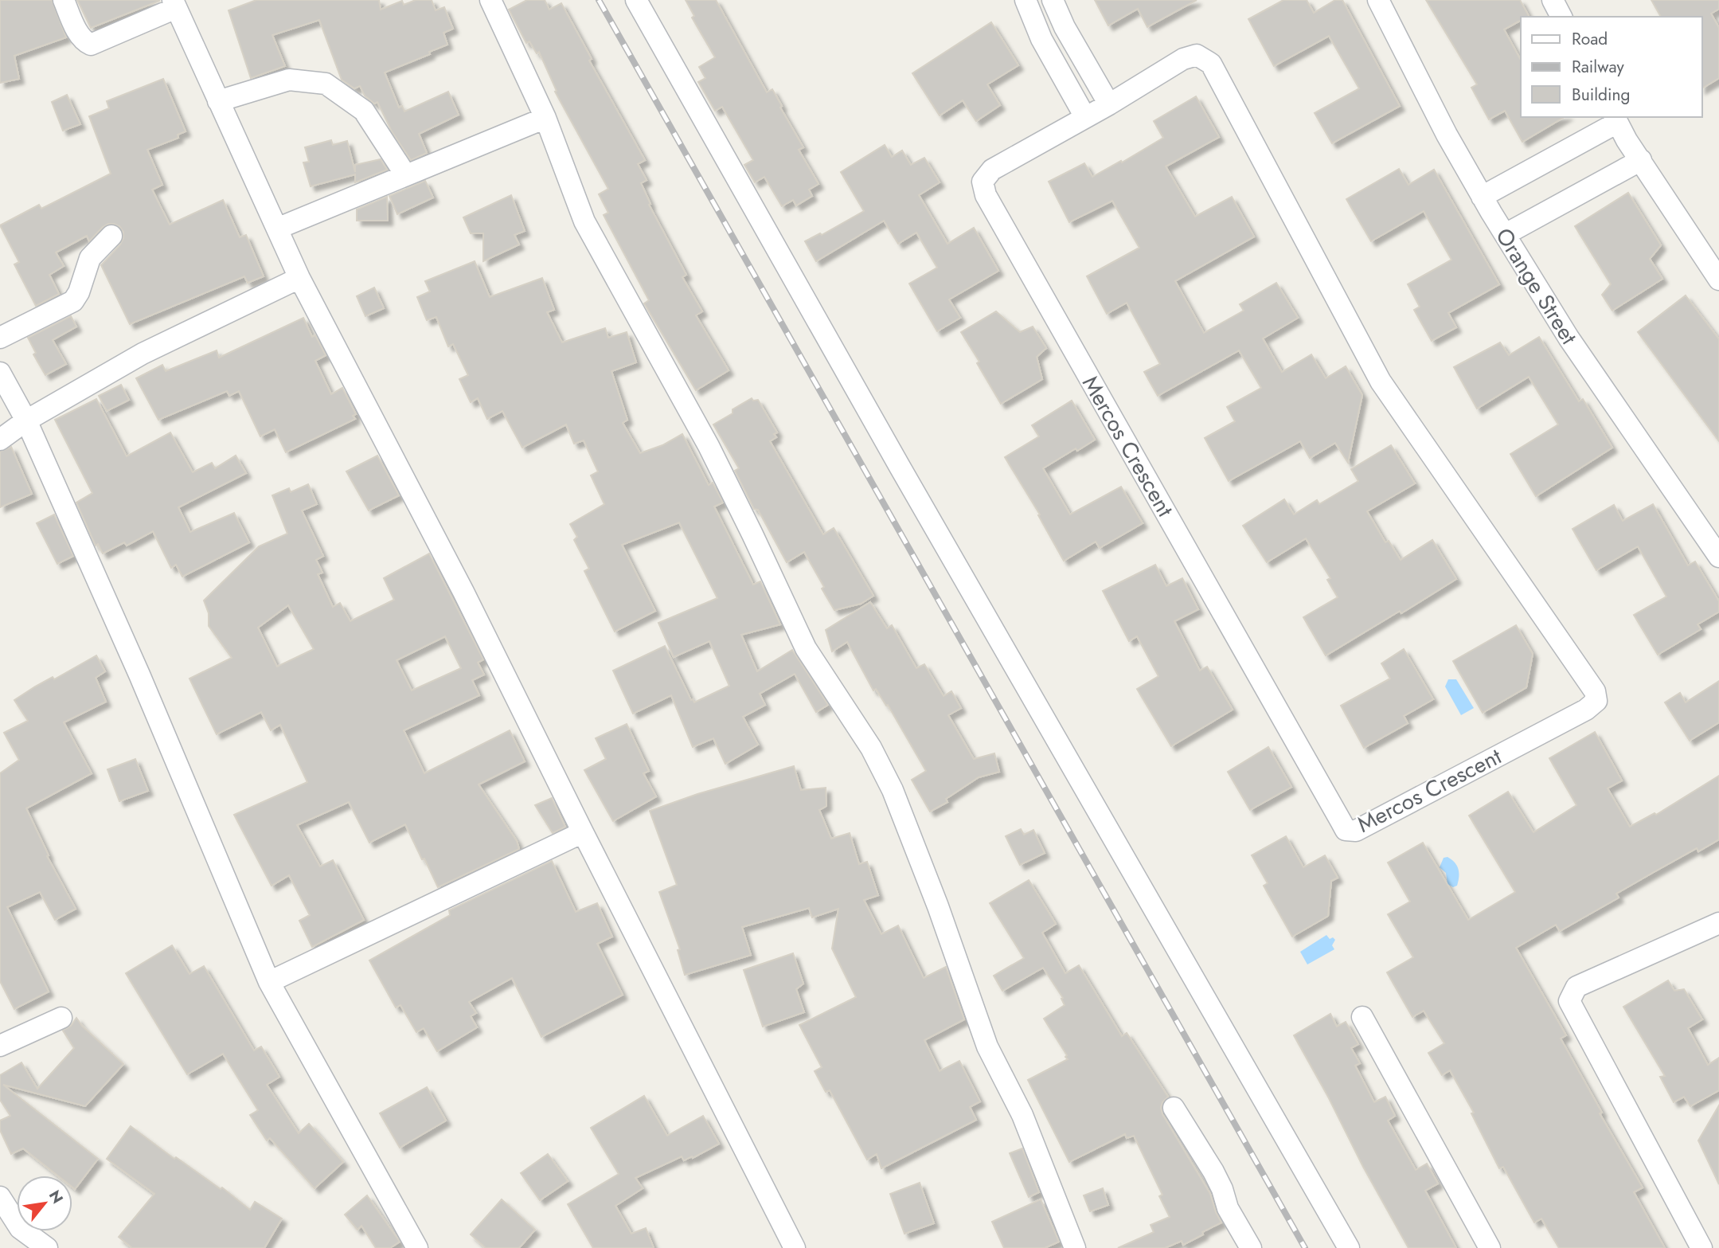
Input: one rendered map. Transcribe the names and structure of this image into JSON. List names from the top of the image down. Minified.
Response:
{"streets":{"street":["Orange Street","Mercos Crescent"]},"legend":["Road","Railway","Building"],"north":"top right"}
